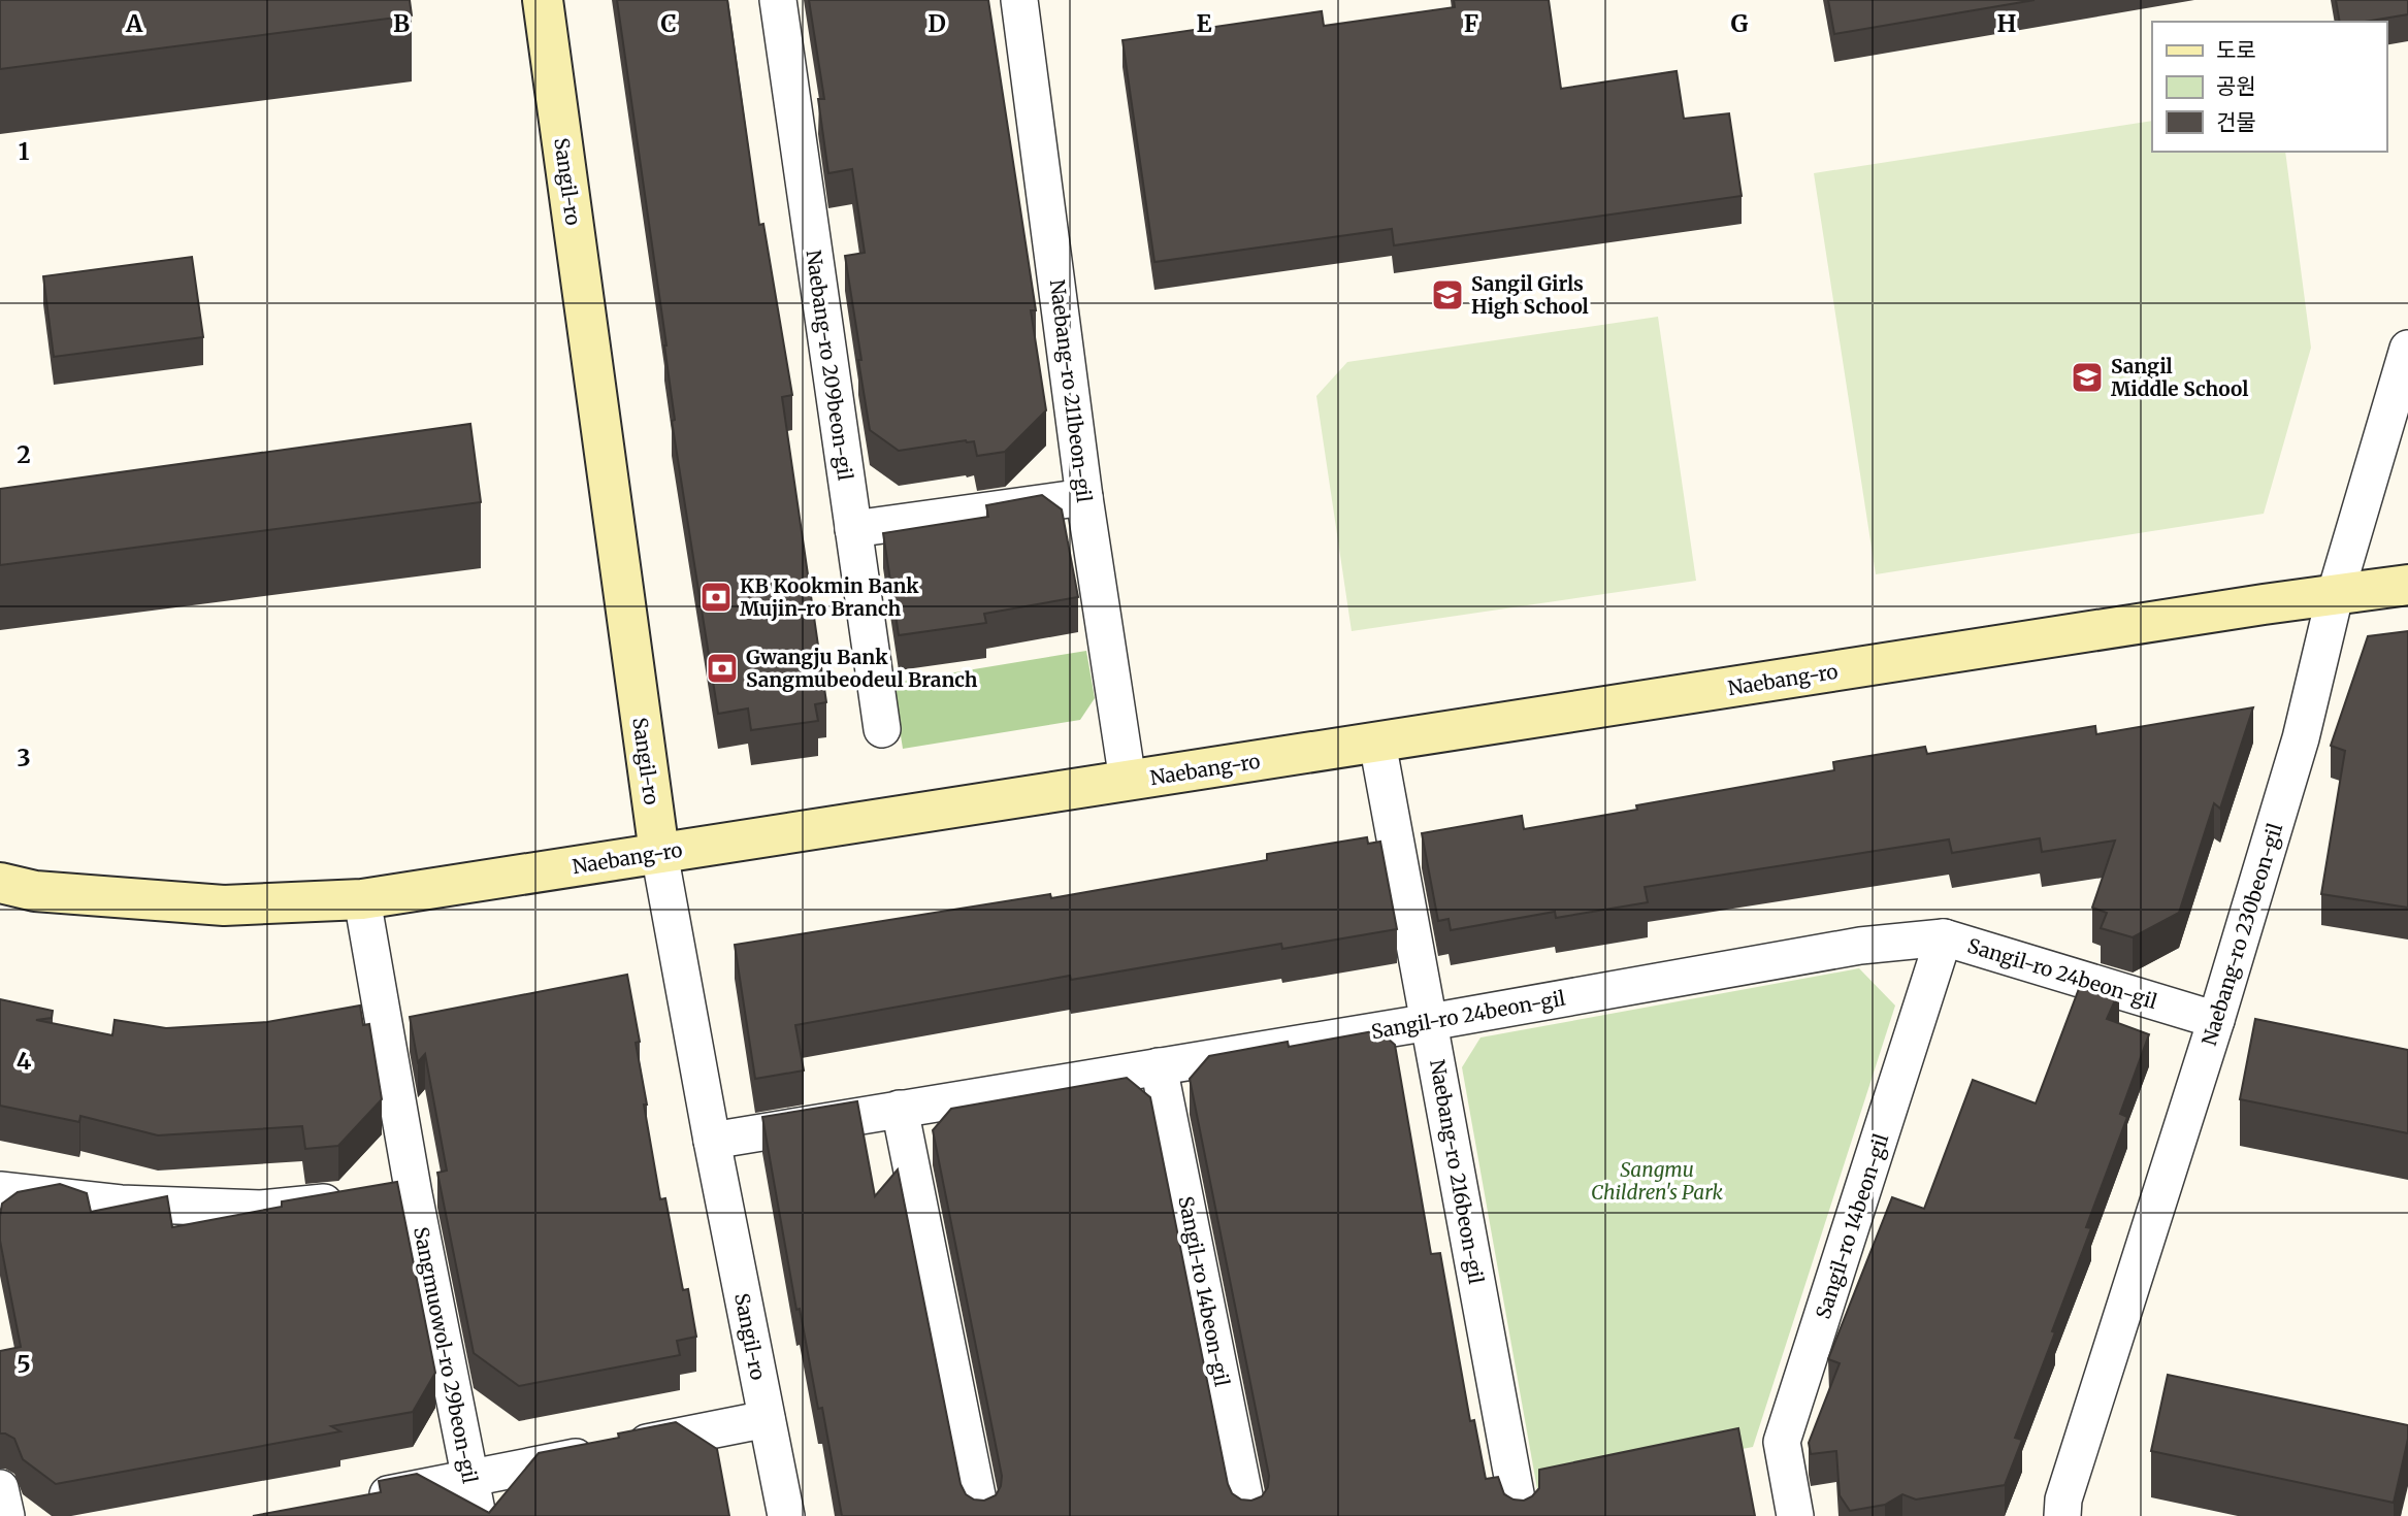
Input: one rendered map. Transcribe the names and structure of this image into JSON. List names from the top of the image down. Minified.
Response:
{"streets":{"street":["Sangil-ro","Naebang-ro 209beon-gil","Naebang-ro 211beon-gil","Naebang-ro","Naebang-ro 230beon-gil","Sangil-ro 24beon-gil","Naebang-ro 216beon-gil","Sangil-ro 14beon-gil","Sangmuowol-ro 29beon-gil"]},"crossings":[["Sangil-ro","Naebang-ro"],["Sangil-ro","Sangil-ro 24beon-gil"],["Naebang-ro 211beon-gil","Naebang-ro"],["Naebang-ro","Naebang-ro 230beon-gil"],["Naebang-ro","Naebang-ro 216beon-gil"],["Naebang-ro","Sangmuowol-ro 29beon-gil"],["Naebang-ro 230beon-gil","Sangil-ro 24beon-gil"],["Sangil-ro 24beon-gil","Naebang-ro 216beon-gil"],["Sangil-ro 24beon-gil","Sangil-ro 14beon-gil"]],"parks":["Sangmu Children's Park"],"places":{"school or university":["Sangil Girls High School","Sangil Middle School"],"bank":["KB Kookmin Bank Mujin-ro Branch","Gwangju Bank Sangmubeodeul Branch"]},"legend":["도로","공원","건물"],"grid":{"columns":["A","B","C","D","E","F","G","H"],"rows":["1","2","3","4","5"]}}
